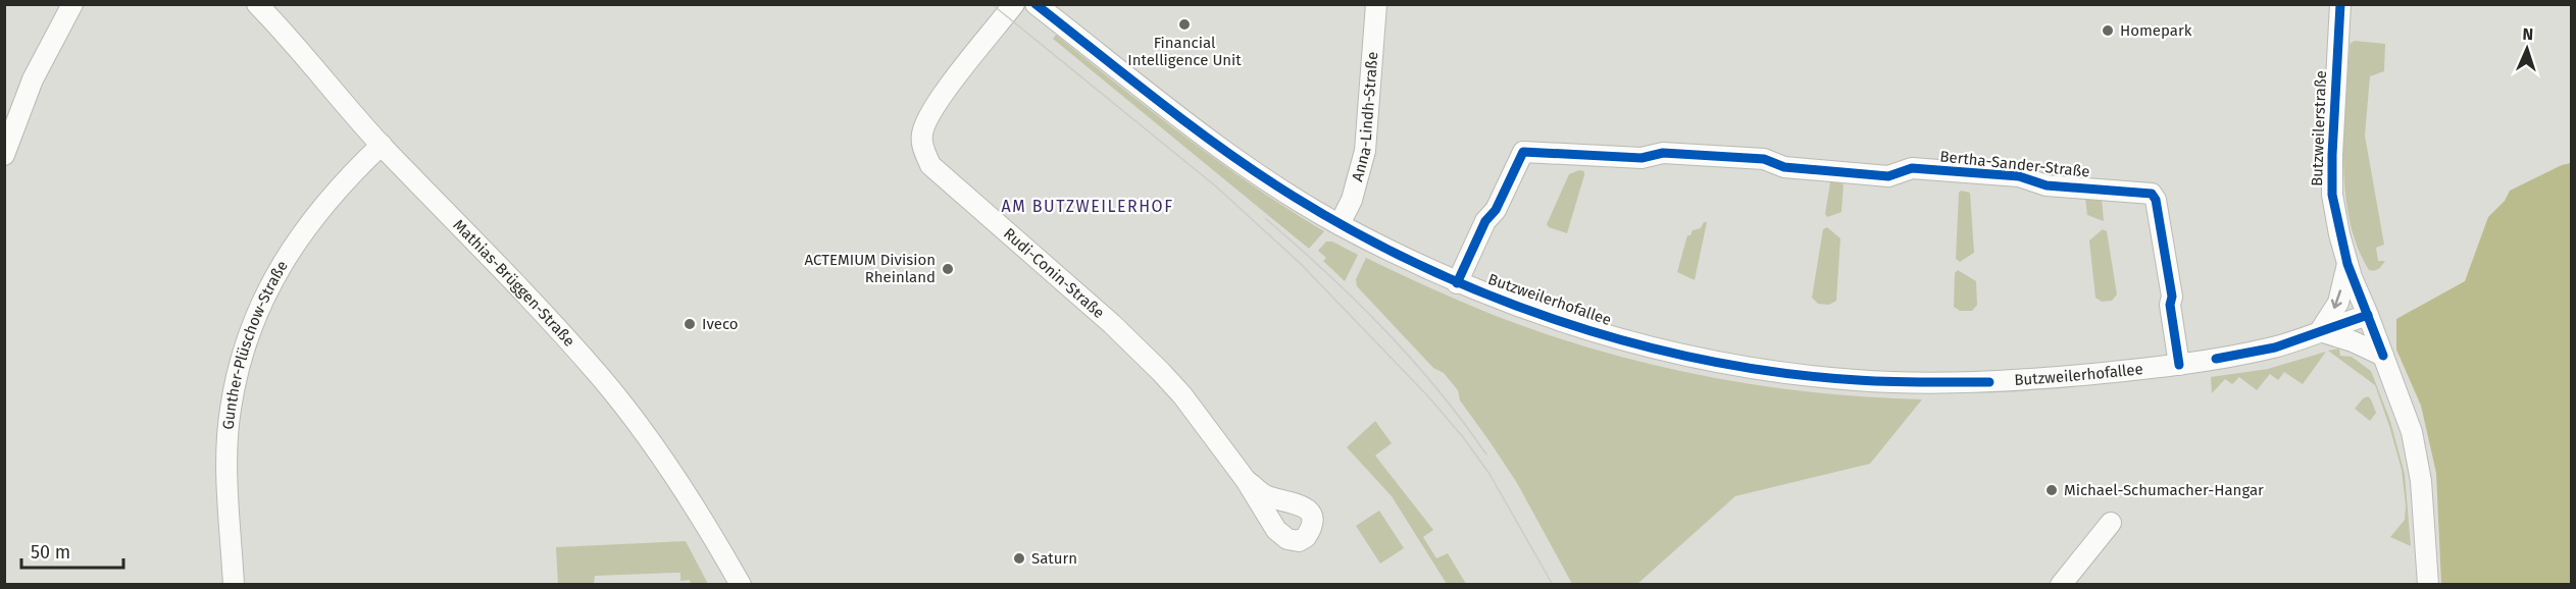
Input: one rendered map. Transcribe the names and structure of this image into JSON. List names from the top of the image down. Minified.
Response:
{"streets":{"street":["Anna-Lindh-Straße","Butzweilerstraße","Bertha-Sander-Straße","Rudi-Conin-Straße","Mathias-Brüggen-Straße","Butzweilerhofallee","Gunther-Plüschow-Straße"]},"crossings":[["Anna-Lindh-Straße","Butzweilerhofallee"],["Butzweilerstraße","Butzweilerhofallee"],["Bertha-Sander-Straße","Butzweilerhofallee"],["Mathias-Brüggen-Straße","Gunther-Plüschow-Straße"]],"districts":["AM BUTZWEILERHOF"],"places":["Financial Intelligence Unit","Homepark","ACTEMIUM Division Rheinland","Iveco","Michael-Schumacher-Hangar","Saturn"],"scale_bar":"50 m","north":"top"}
